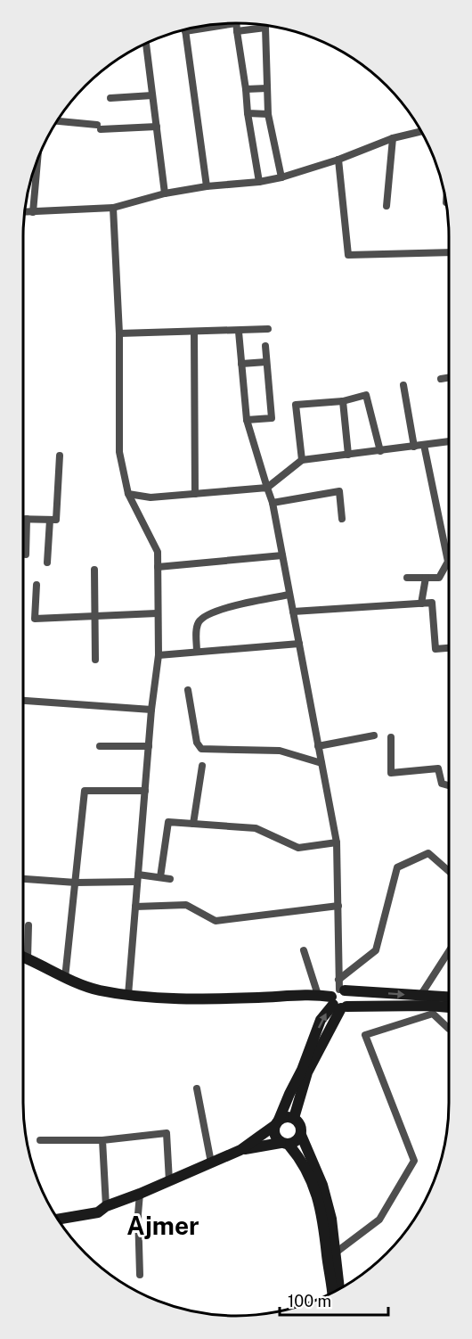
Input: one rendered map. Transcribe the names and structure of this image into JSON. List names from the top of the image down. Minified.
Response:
{"districts":["Ajmer"],"scale_bar":"100 m"}
